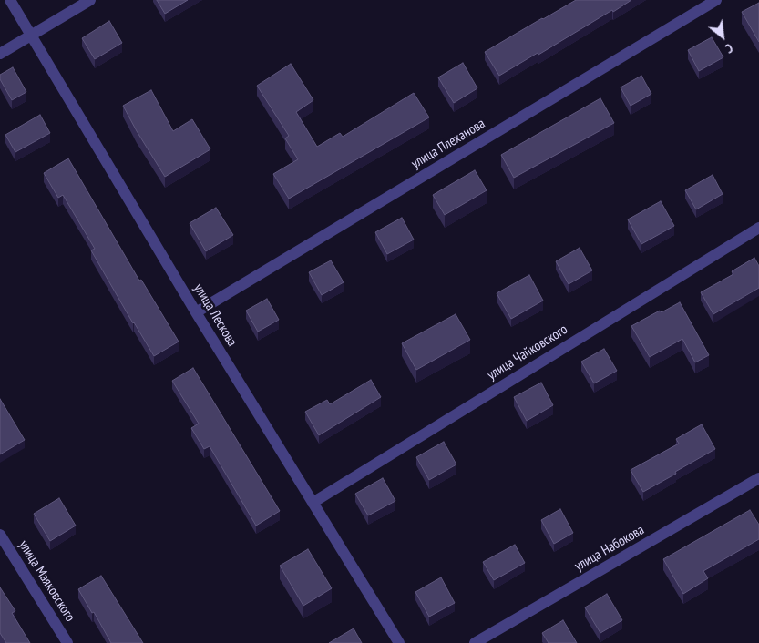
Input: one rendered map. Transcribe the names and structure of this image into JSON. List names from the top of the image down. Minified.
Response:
{"streets":{"street":["улица Плеханова","улица Лескова","улица Чайковского","улица Набокова","улица Маяковского"]},"crossings":[["улица Плеханова","улица Лескова"],["улица Лескова","улица Чайковского"]],"north":"bottom right"}
